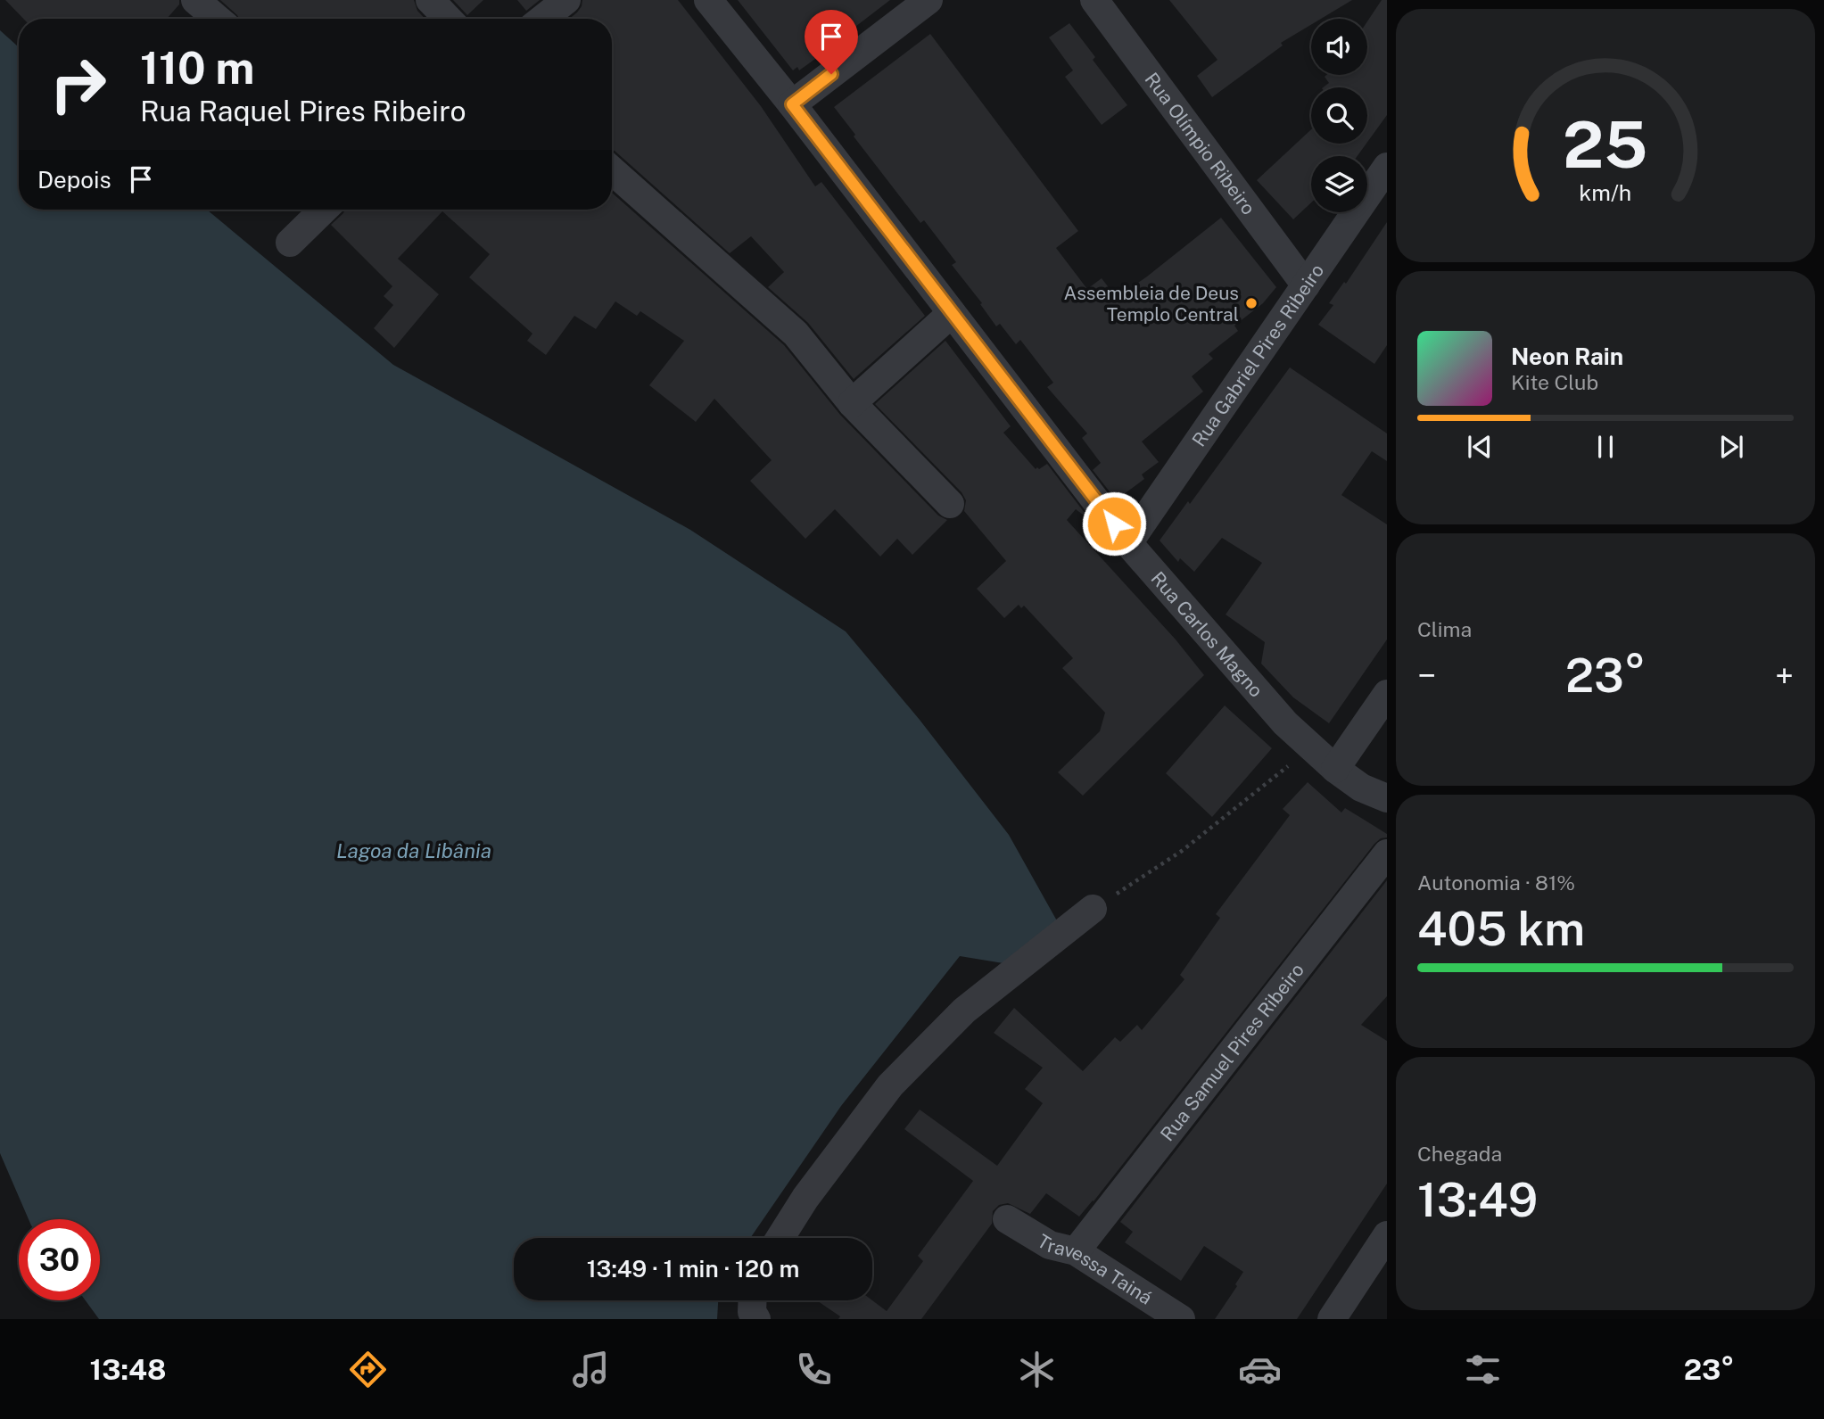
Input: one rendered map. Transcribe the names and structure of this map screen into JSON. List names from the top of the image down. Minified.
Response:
{"streets":{"street":["Rua Olímpio Ribeiro","Rua Gabriel Pires Ribeiro","Rua Carlos Magno","Rua Samuel Pires Ribeiro","Travessa Tainá"]},"crossings":[["Rua Olímpio Ribeiro","Rua Gabriel Pires Ribeiro"],["Rua Gabriel Pires Ribeiro","Rua Carlos Magno"],["Rua Samuel Pires Ribeiro","Travessa Tainá"]],"water":["Lagoa da Libânia"],"places":["Assembleia de Deus Templo Central"],"page":{"turn":["110 m","Rua Raquel Pires Ribeiro"],"then":"Depois","song":["Neon Rain","Kite Club"],"tile":["Clima",["Autonomia · 81%","405 km"],["Chegada","13:49"]],"heat":["−","23°","+"],"limit":"30","trip":"13:49 · 1 min · 120 m","tabs":["13:48","23°"],"gauge":["25","km/h"]}}
